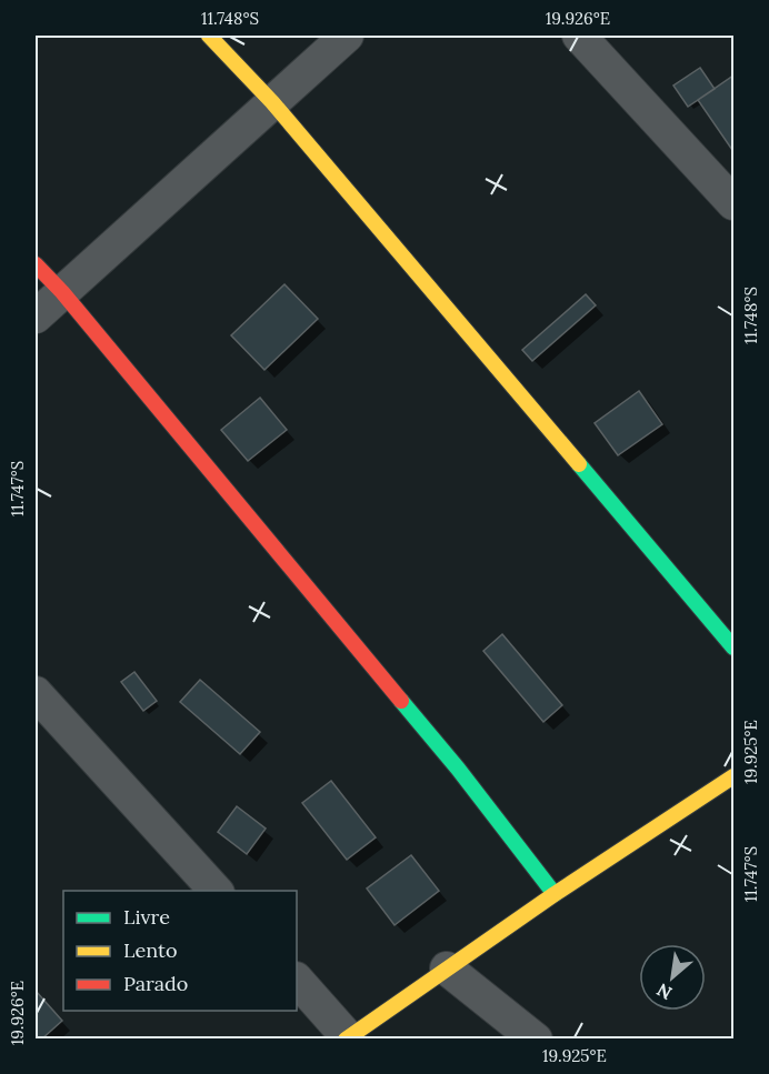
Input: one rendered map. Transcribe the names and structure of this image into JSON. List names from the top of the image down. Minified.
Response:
{"legend":["Livre","Lento","Parado"],"north":"bottom left","coordinates":["11.748°S","19.926°E","11.747°S","19.925°E"]}
